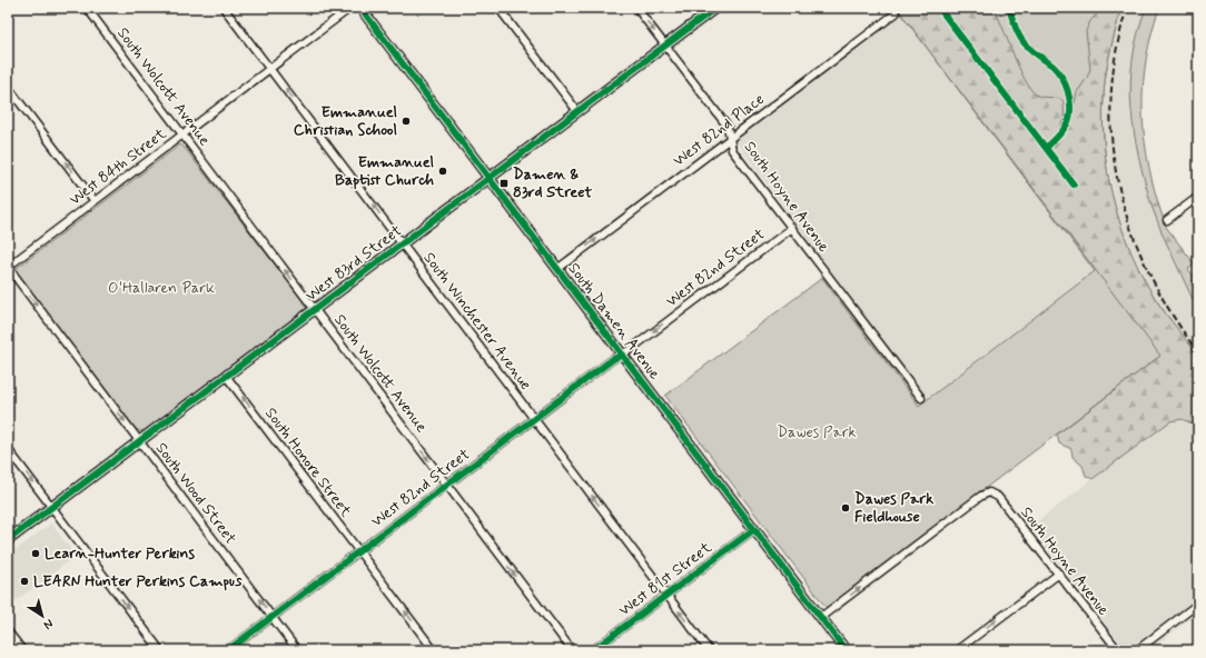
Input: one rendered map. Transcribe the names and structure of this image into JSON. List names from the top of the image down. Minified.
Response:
{"streets":{"street":["South Wolcott Avenue","West 82nd Place","West 84th Street","South Hoyne Avenue","West 83rd Street","West 82nd Street","South Winchester Avenue","South Damen Avenue","South Honore Street","South Wood Street","West 81st Street"]},"crossings":[["South Wolcott Avenue","West 84th Street"],["South Wolcott Avenue","West 83rd Street"],["South Wolcott Avenue","West 82nd Street"],["West 82nd Place","South Hoyne Avenue"],["West 82nd Place","South Damen Avenue"],["West 84th Street","South Winchester Avenue"],["West 84th Street","South Wood Street"],["South Hoyne Avenue","West 83rd Street"],["South Hoyne Avenue","West 82nd Street"],["South Hoyne Avenue","South Damen Avenue"],["West 83rd Street","South Winchester Avenue"],["West 83rd Street","South Damen Avenue"],["West 83rd Street","South Honore Street"],["West 83rd Street","South Wood Street"],["West 82nd Street","South Winchester Avenue"],["West 82nd Street","South Damen Avenue"],["West 82nd Street","South Honore Street"],["West 82nd Street","South Wood Street"],["South Winchester Avenue","West 81st Street"],["South Damen Avenue","West 81st Street"]],"one_way":["West 82nd Place","South Winchester Avenue","South Honore Street"],"parks":["O'Hallaren Park","Dawes Park"],"places":{"other":["Emmanuel Christian School","Emmanuel Baptist Church","Dawes Park Fieldhouse","Learn-Hunter Perkins","LEARN Hunter Perkins Campus"],"transit":["Damen & 83rd Street"]},"north":"bottom right"}
